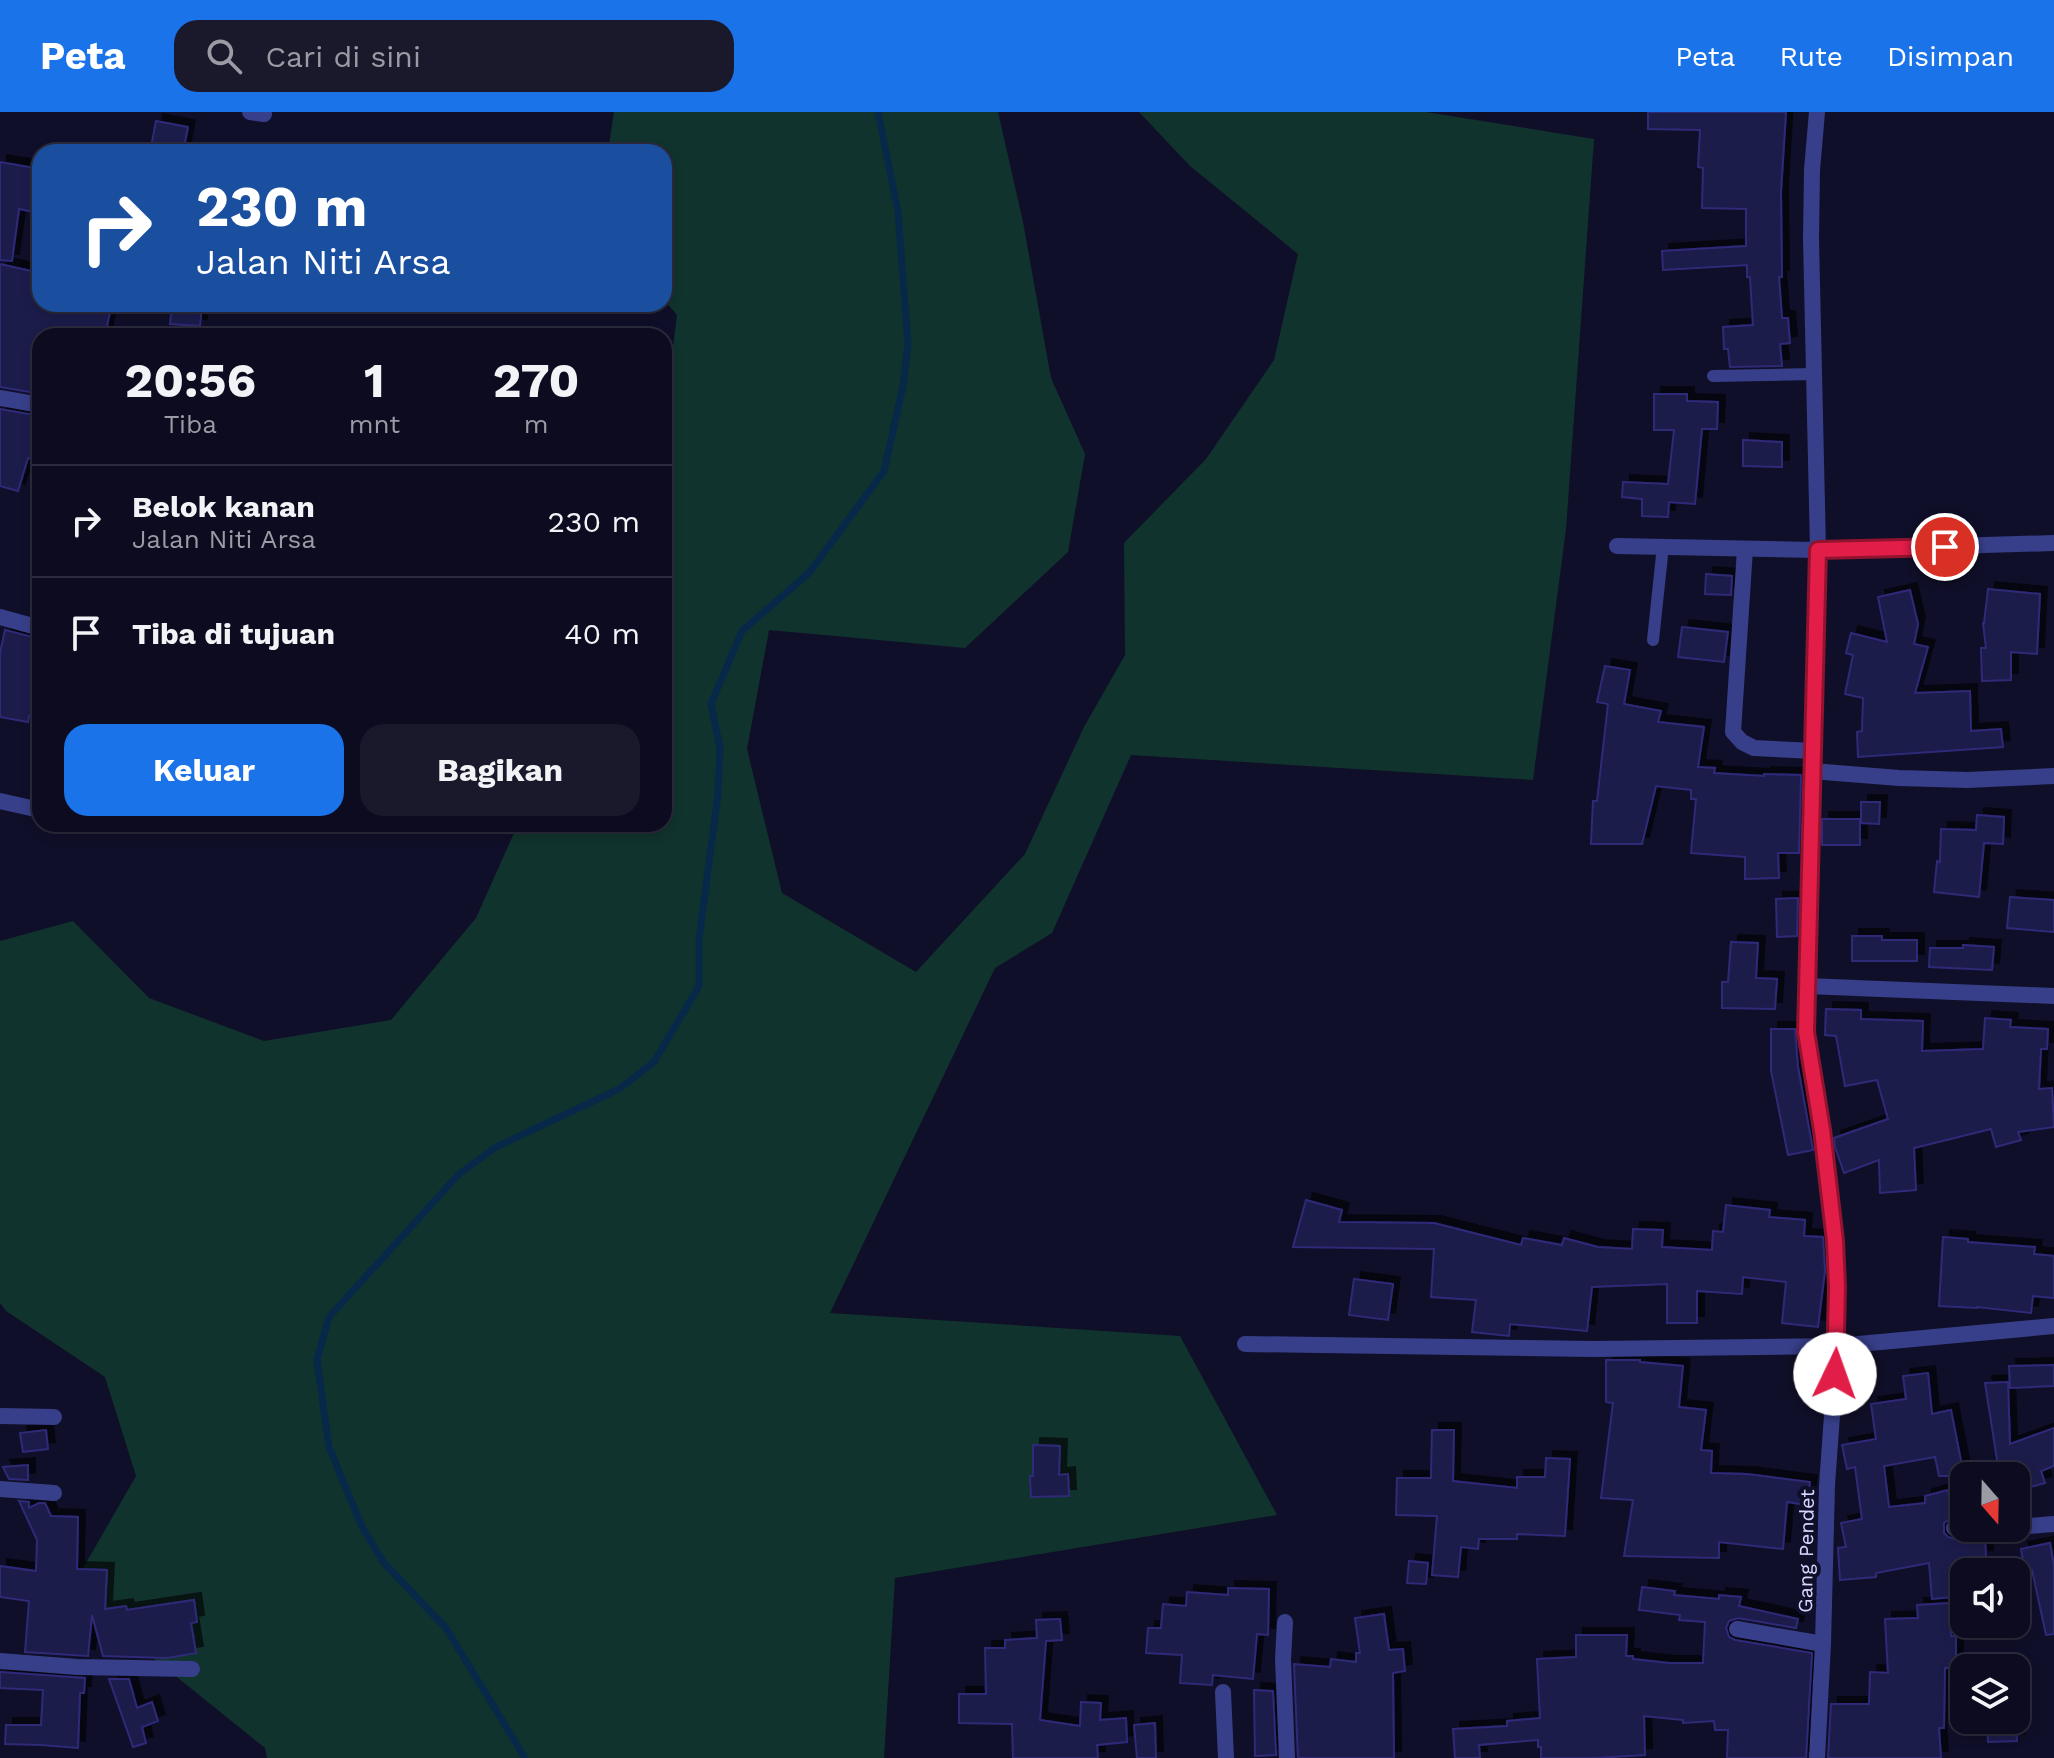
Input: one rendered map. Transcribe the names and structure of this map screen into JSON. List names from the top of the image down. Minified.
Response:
{"streets":{"street":["Gang Pendet"]},"north":"bottom","page":{"header":"Peta","search":"Cari di sini","nav":["Peta","Rute","Disimpan"],"turn":["230 m","Jalan Niti Arsa"],"eta":["20:56","Tiba","1","mnt","270","m"],"list":[{"name":"Belok kanan","note":"Jalan Niti Arsa","value":"230 m"},{"name":"Tiba di tujuan","value":"40 m"}],"buttons":["Keluar","Bagikan"]}}
